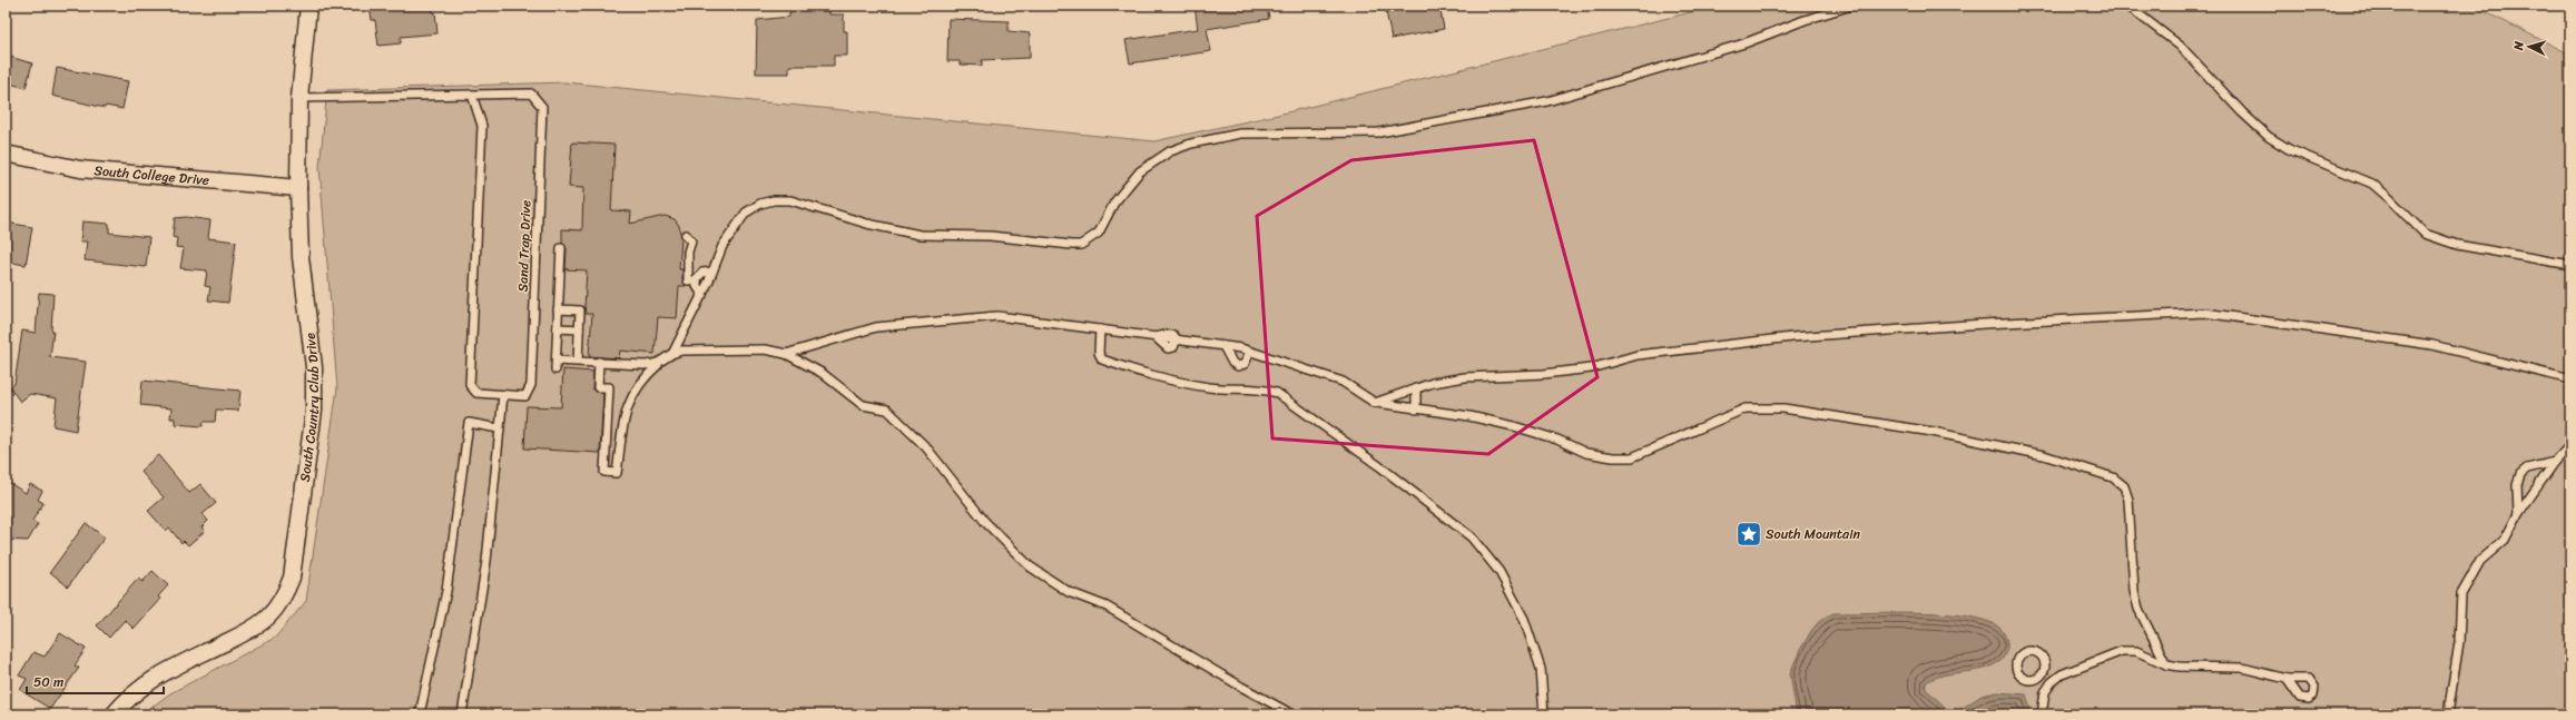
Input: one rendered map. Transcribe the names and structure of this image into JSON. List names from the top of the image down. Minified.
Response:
{"streets":{"street":["South College Drive","South Country Club Drive"],"lane":["Sand Trap Drive"]},"crossings":[["South College Drive","South Country Club Drive"],["Sand Trap Drive","South Country Club Drive"]],"places":{"place":["South Mountain"]},"scale_bar":"50 m","north":"left"}
